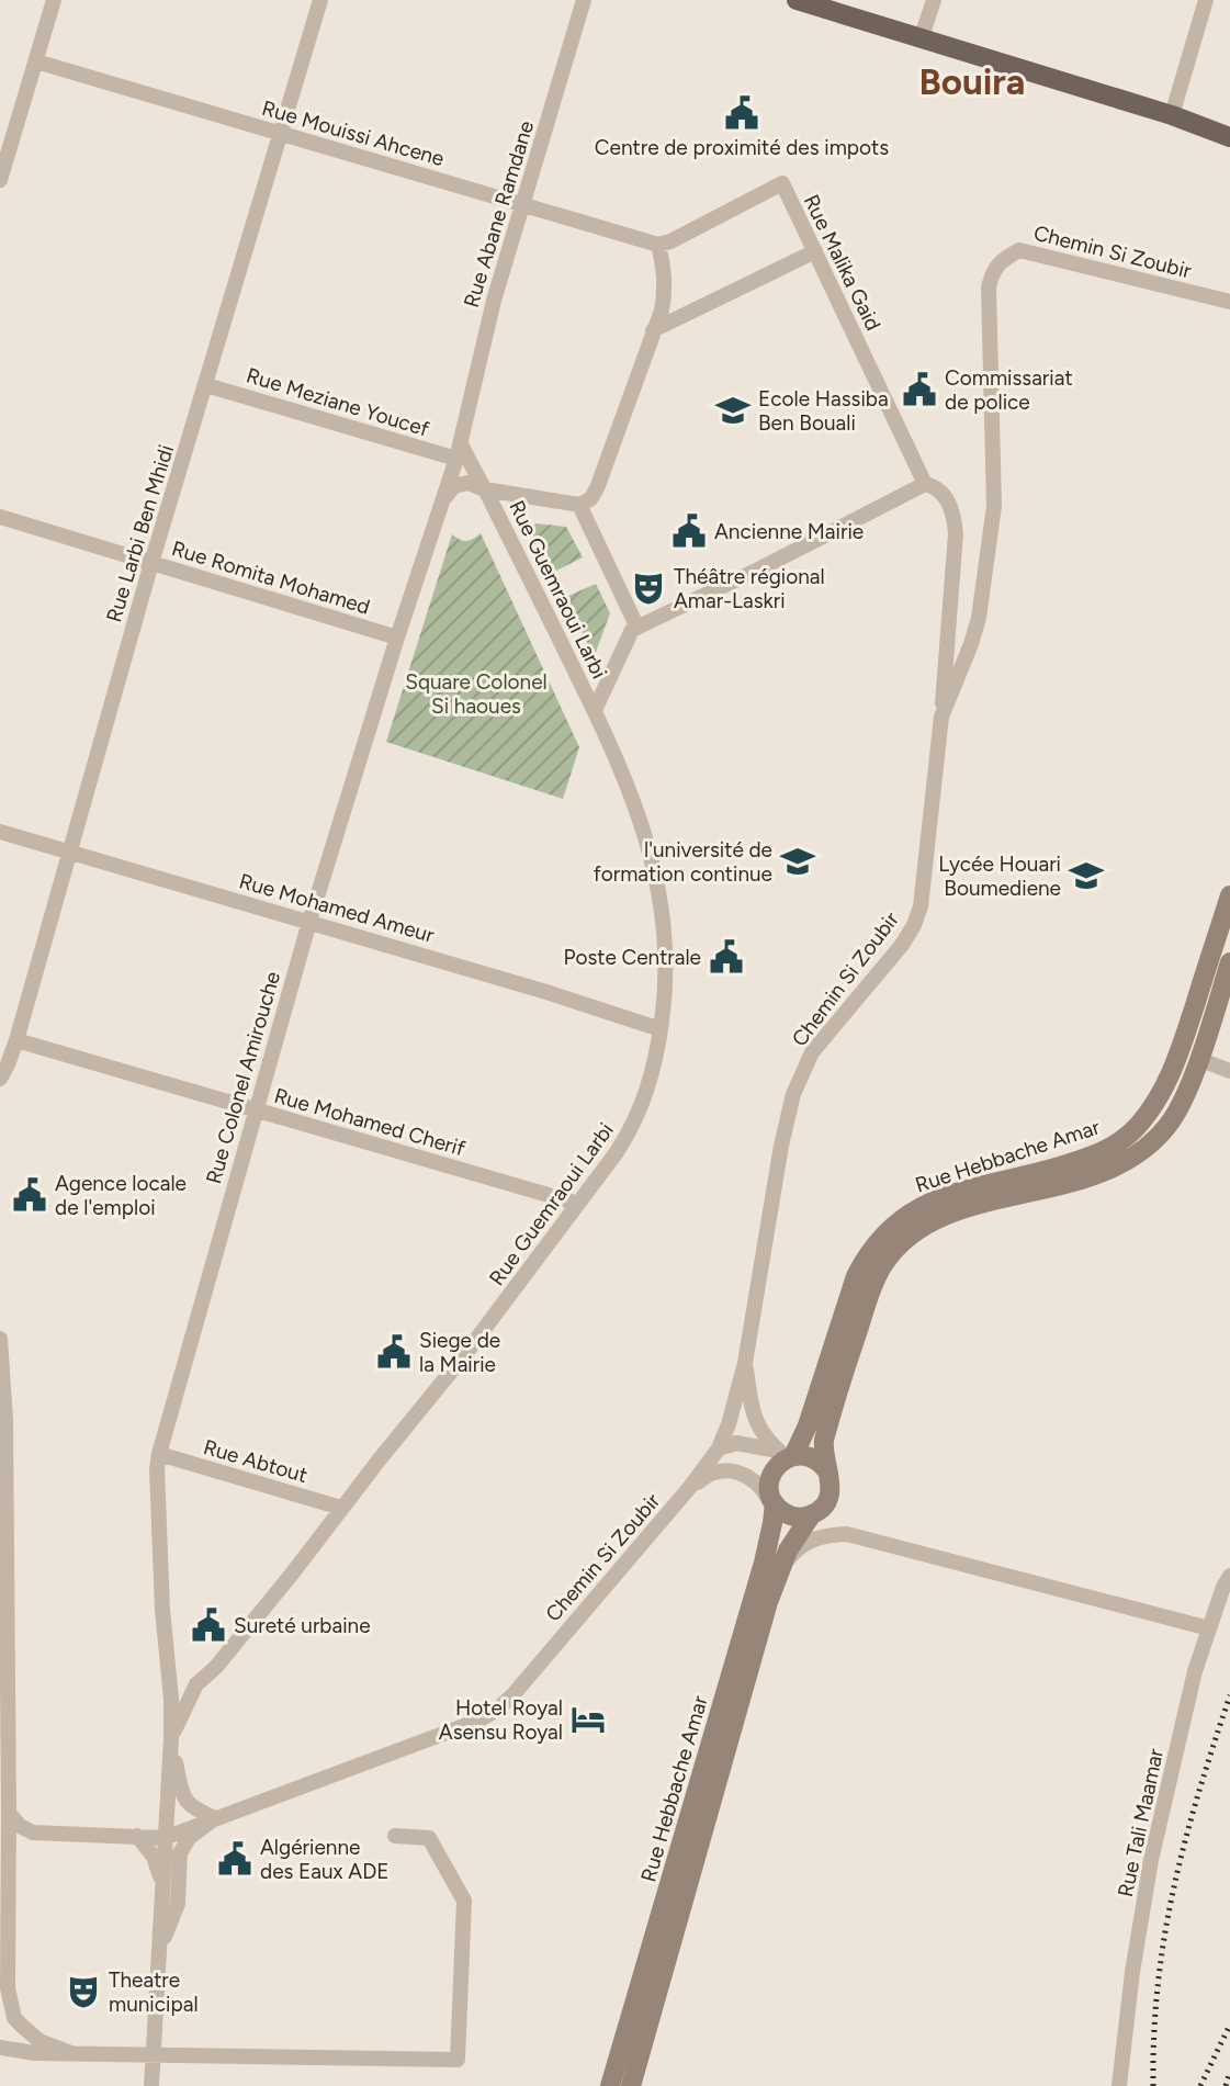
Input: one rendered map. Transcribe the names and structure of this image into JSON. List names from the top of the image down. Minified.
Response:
{"streets":{"main road":["Rue Hebbache Amar"],"street":["Rue Mouissi Ahcene","Rue Abane Ramdane","Chemin Si Zoubir","Rue Malika Gaid","Rue Meziane Youcef","Rue Larbi Ben Mhidi","Rue Romita Mohamed","Rue Guemraoui Larbi","Rue Mohamed Ameur","Rue Colonel Amirouche","Rue Mohamed Cherif","Rue Abtout","Rue Tali Maamar"]},"crossings":[["Rue Mouissi Ahcene","Rue Abane Ramdane"],["Rue Mouissi Ahcene","Rue Malika Gaid"],["Rue Mouissi Ahcene","Rue Larbi Ben Mhidi"],["Rue Abane Ramdane","Rue Meziane Youcef"],["Rue Abane Ramdane","Rue Guemraoui Larbi"],["Rue Abane Ramdane","Rue Colonel Amirouche"],["Chemin Si Zoubir","Rue Malika Gaid"],["Rue Meziane Youcef","Rue Larbi Ben Mhidi"],["Rue Meziane Youcef","Rue Guemraoui Larbi"],["Rue Meziane Youcef","Rue Colonel Amirouche"],["Rue Larbi Ben Mhidi","Rue Romita Mohamed"],["Rue Larbi Ben Mhidi","Rue Mohamed Ameur"],["Rue Larbi Ben Mhidi","Rue Mohamed Cherif"],["Rue Romita Mohamed","Rue Colonel Amirouche"],["Rue Guemraoui Larbi","Rue Mohamed Ameur"],["Rue Guemraoui Larbi","Rue Colonel Amirouche"],["Rue Guemraoui Larbi","Rue Mohamed Cherif"],["Rue Guemraoui Larbi","Rue Abtout"],["Rue Mohamed Ameur","Rue Colonel Amirouche"],["Rue Colonel Amirouche","Rue Mohamed Cherif"],["Rue Colonel Amirouche","Rue Abtout"]],"districts":["Bouira"],"parks":["Square Colonel Si haoues"],"places":{"public building":["Centre de proximité des impots","Commissariat de police","Ancienne Mairie","Poste Centrale","Agence locale de l'emploi","Siege de la Mairie","Sureté urbaine","Algérienne des Eaux ADE"],"school or university":["Ecole Hassiba Ben Bouali","l'université de formation continue","Lycée Houari Boumediene"],"theatre":["Théâtre régional Amar-Laskri","Theatre municipal"],"hotel":["Hotel Royal Asensu Royal"]}}
